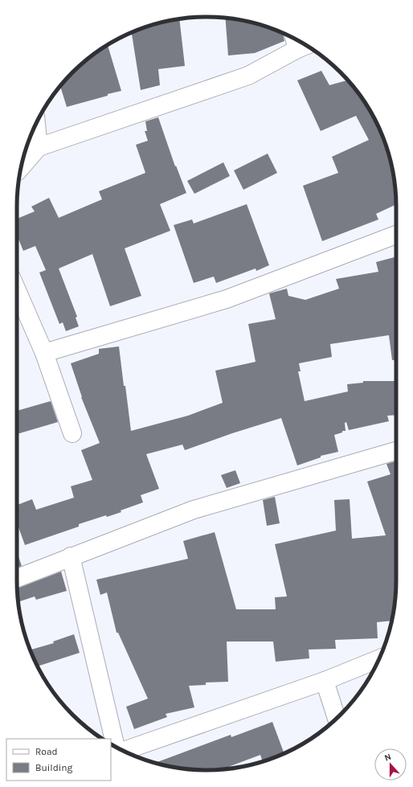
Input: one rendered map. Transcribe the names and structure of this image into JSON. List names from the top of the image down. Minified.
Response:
{"legend":["Road","Building"],"north":"top"}
